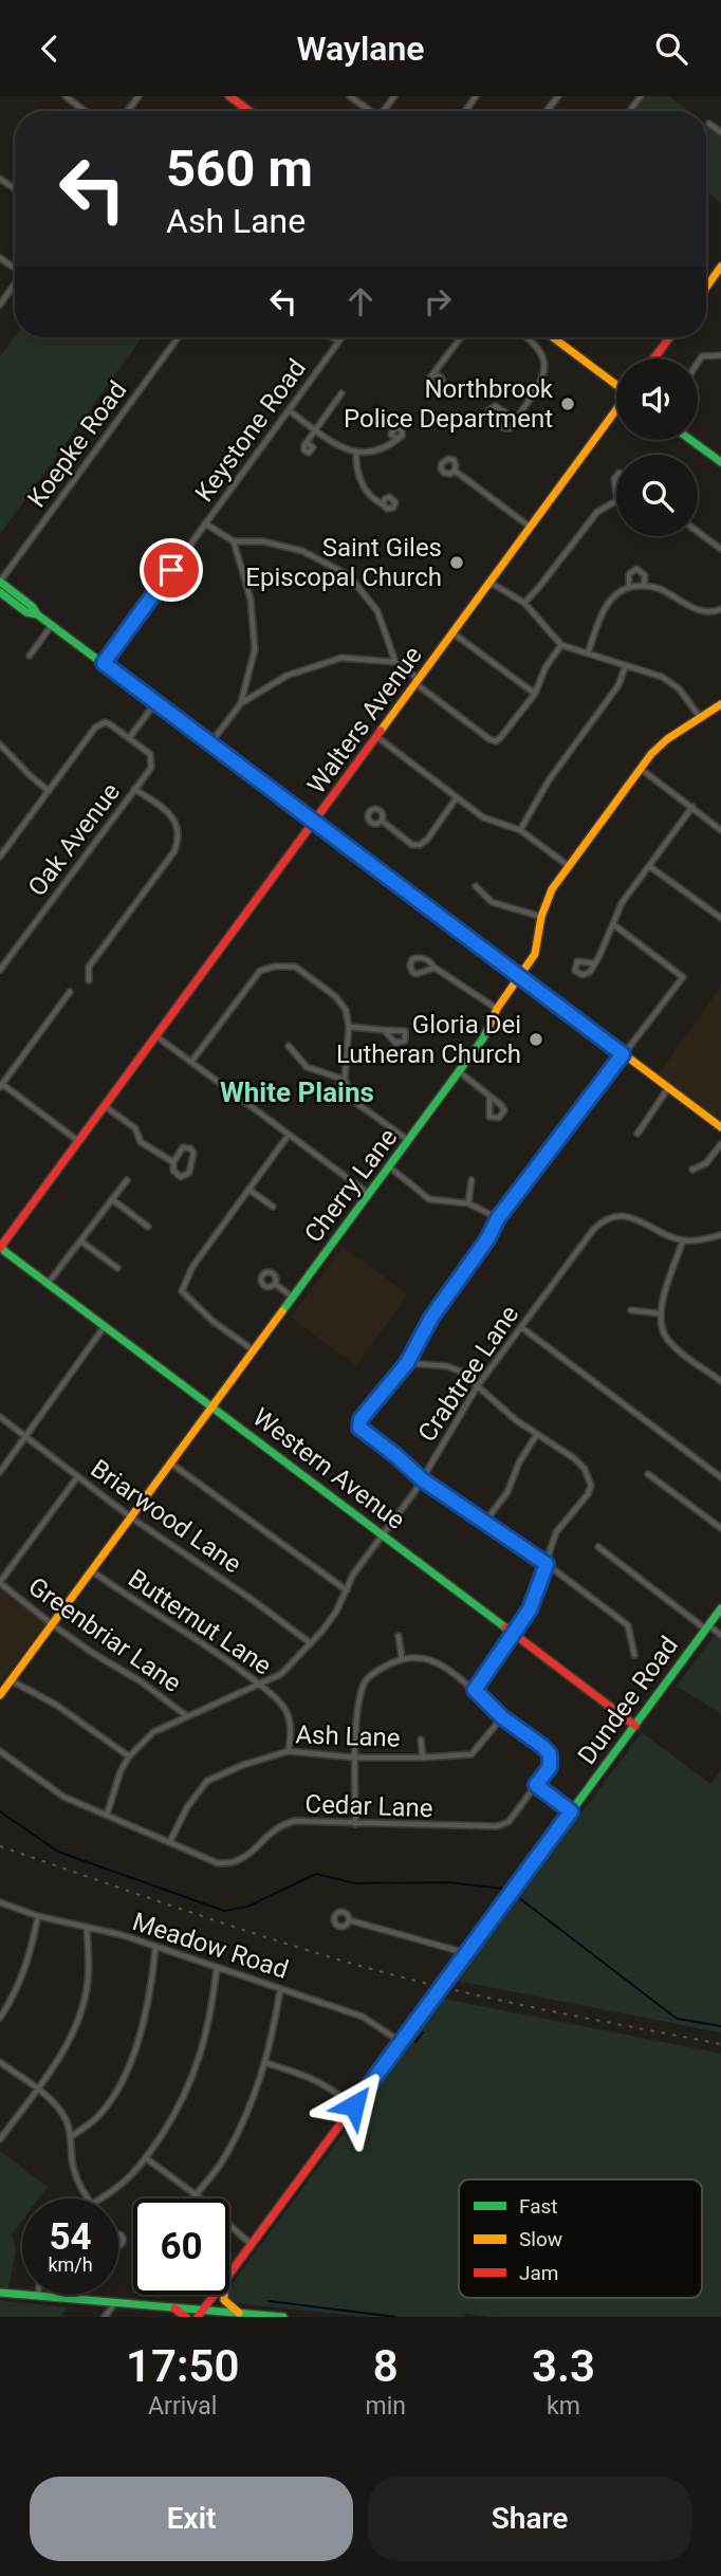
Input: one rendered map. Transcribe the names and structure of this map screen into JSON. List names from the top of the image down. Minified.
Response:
{"streets":{"main road":["Walters Avenue","Cherry Lane","Western Avenue","Dundee Road"],"street":["Keystone Road","Koepke Road","Oak Avenue","Crabtree Lane","Briarwood Lane","Butternut Lane","Greenbriar Lane","Ash Lane","Cedar Lane","Meadow Road"]},"crossings":[["Walters Avenue","Western Avenue"],["Cherry Lane","Western Avenue"],["Cherry Lane","Briarwood Lane"],["Cherry Lane","Butternut Lane"],["Cherry Lane","Greenbriar Lane"],["Crabtree Lane","Western Avenue"],["Crabtree Lane","Briarwood Lane"],["Crabtree Lane","Butternut Lane"],["Crabtree Lane","Greenbriar Lane"],["Crabtree Lane","Cedar Lane"],["Western Avenue","Dundee Road"],["Butternut Lane","Ash Lane"],["Dundee Road","Meadow Road"],["Ash Lane","Cedar Lane"]],"districts":["White Plains"],"places":["Northbrook Police Department","Saint Giles Episcopal Church","Gloria Dei Lutheran Church"],"legend":["Fast","Slow","Jam"],"page":{"header":"Waylane","turn":["560 m","Ash Lane"],"speed":"54 km/h","limit":"60","eta":["17:50","Arrival","8","min","3.3","km"],"buttons":["Exit","Share"]}}
